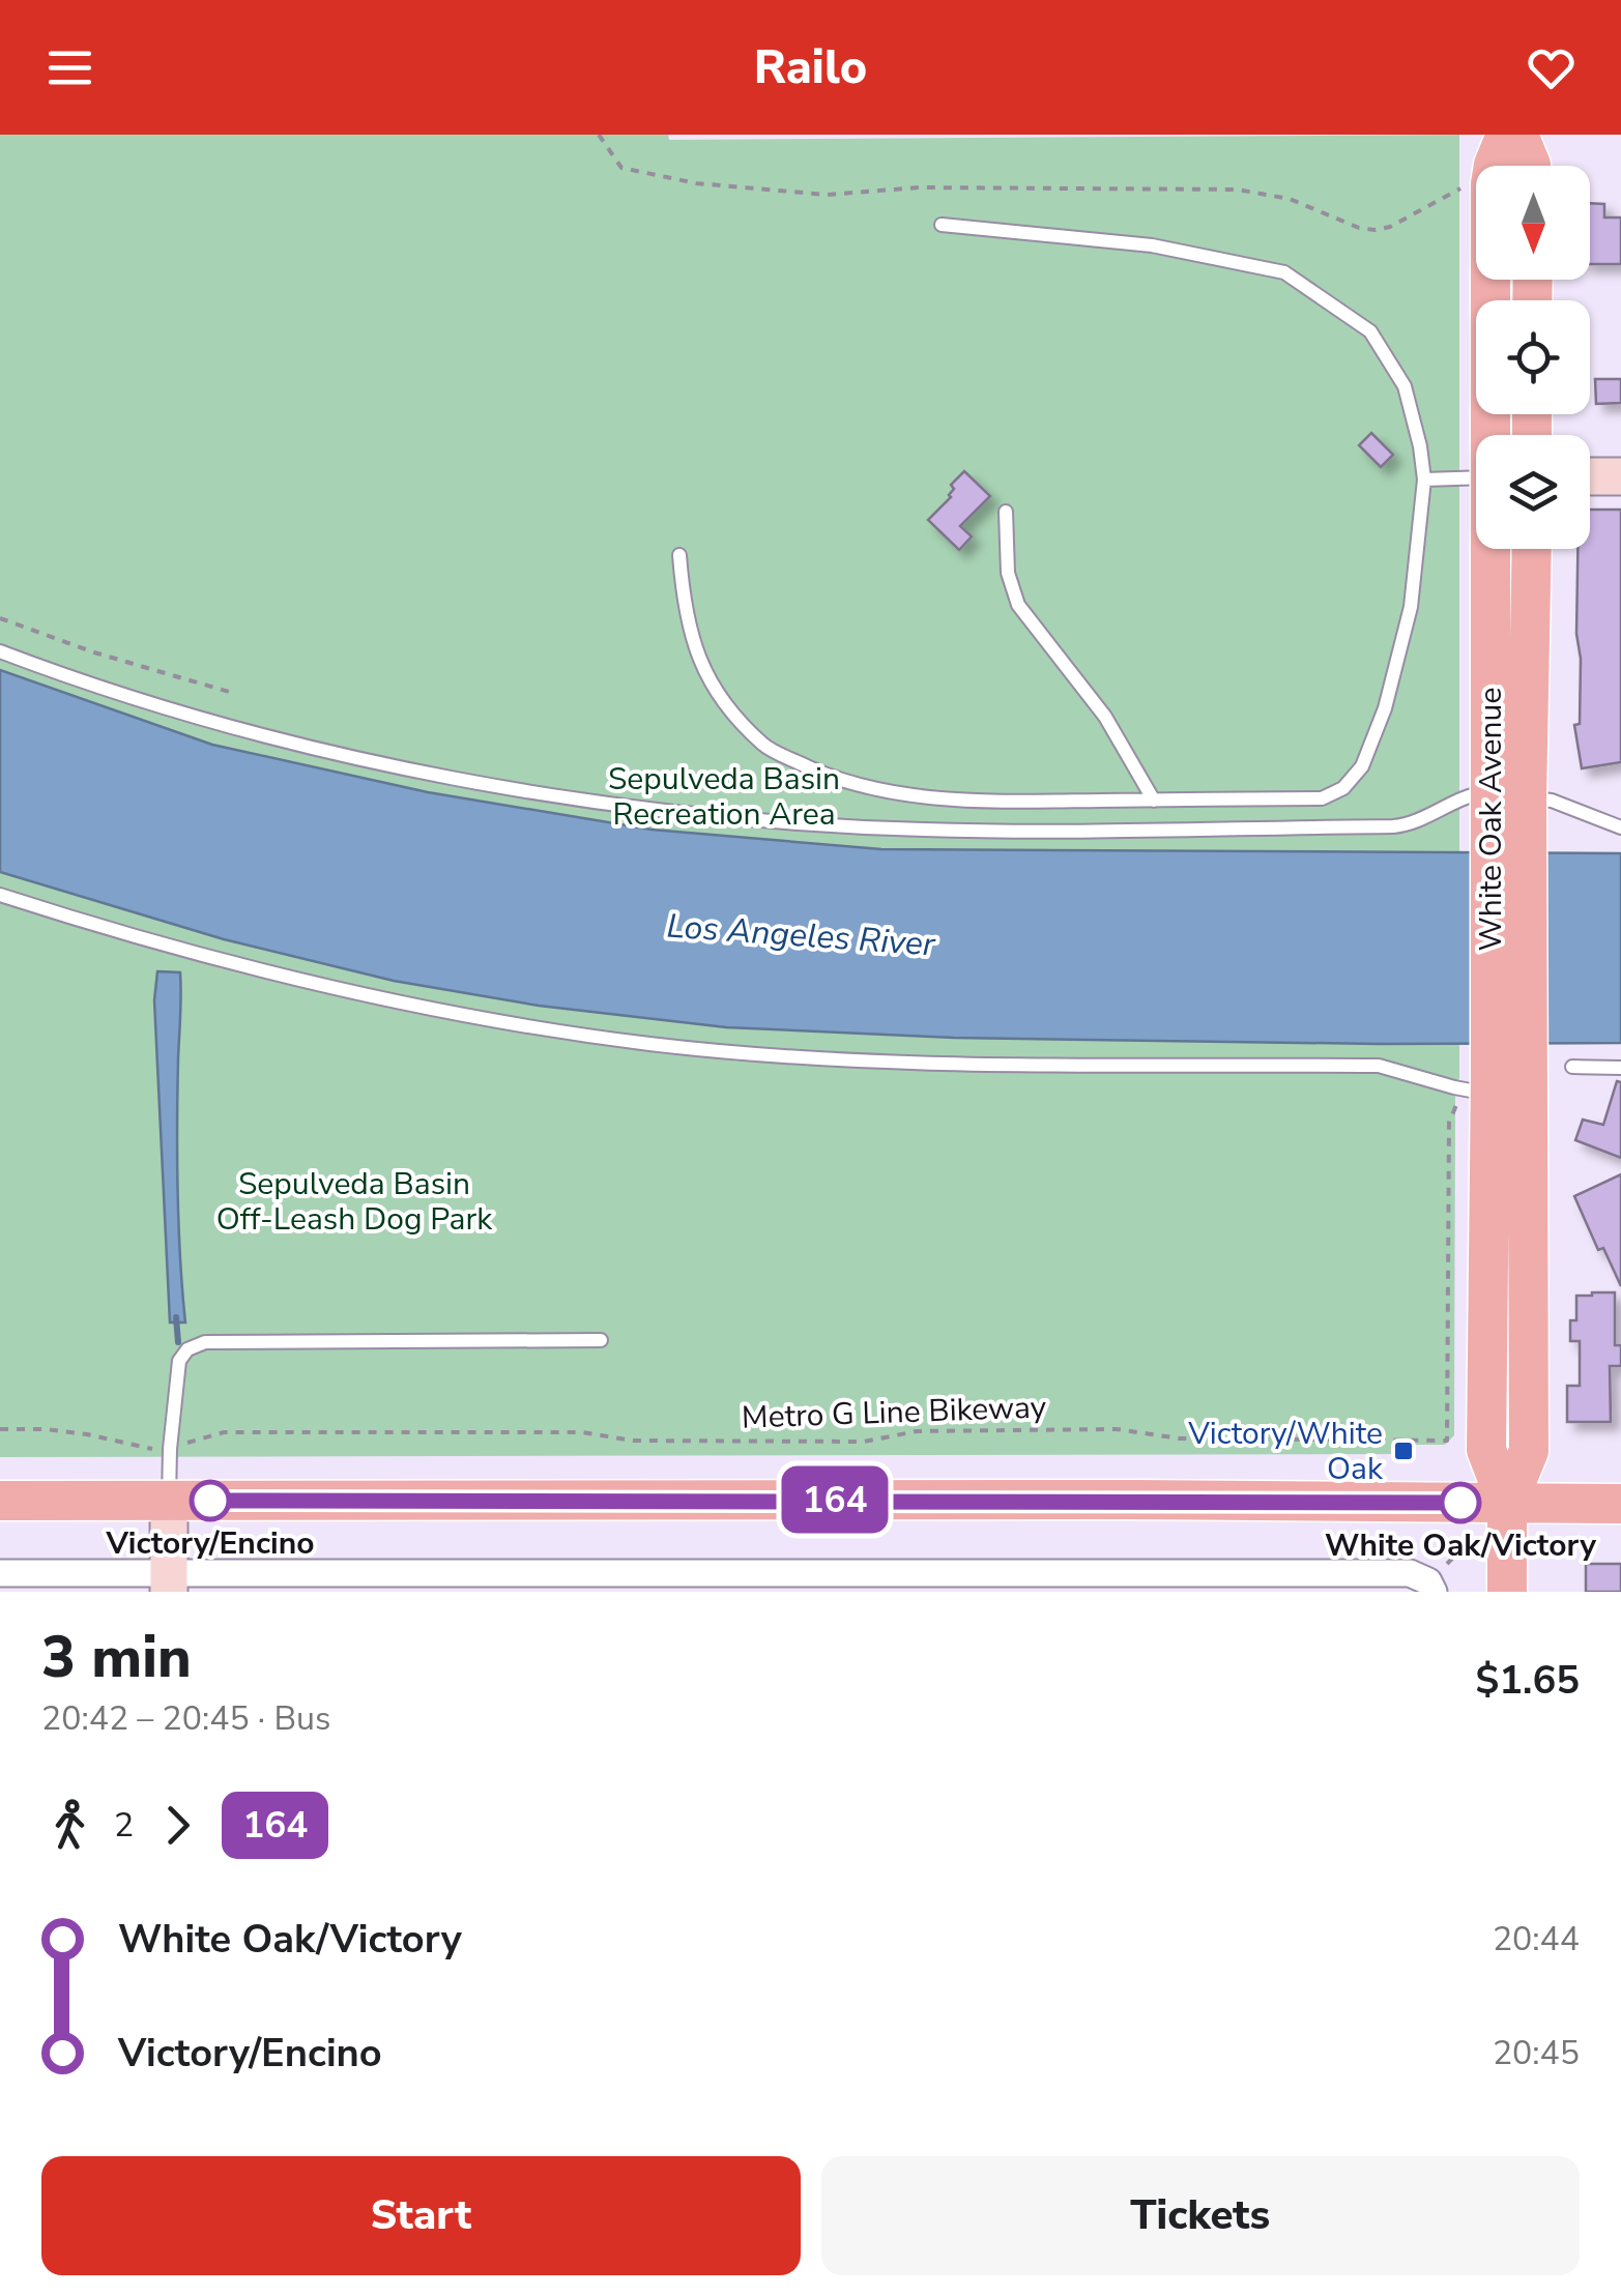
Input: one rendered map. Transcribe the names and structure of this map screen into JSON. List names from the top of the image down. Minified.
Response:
{"streets":{"main road":["White Oak Avenue"],"path":["Metro G Line Bikeway"]},"crossings":[["White Oak Avenue","Metro G Line Bikeway"]],"water":["Los Angeles River"],"parks":["Sepulveda Basin Recreation Area","Sepulveda Basin Off-Leash Dog Park"],"places":{"transit":["Victory/White Oak"],"other":["Victory/Encino","White Oak/Victory"]},"lines":["bus line 164"],"north":"bottom","page":{"header":"Railo","on_map":"164","heading":["3 min","20:42 – 20:45 · Bus","$1.65"],"legs":["2","164"],"list":[{"name":"White Oak/Victory","value":"20:44"},{"name":"Victory/Encino","value":"20:45"}],"buttons":["Start","Tickets"]}}
